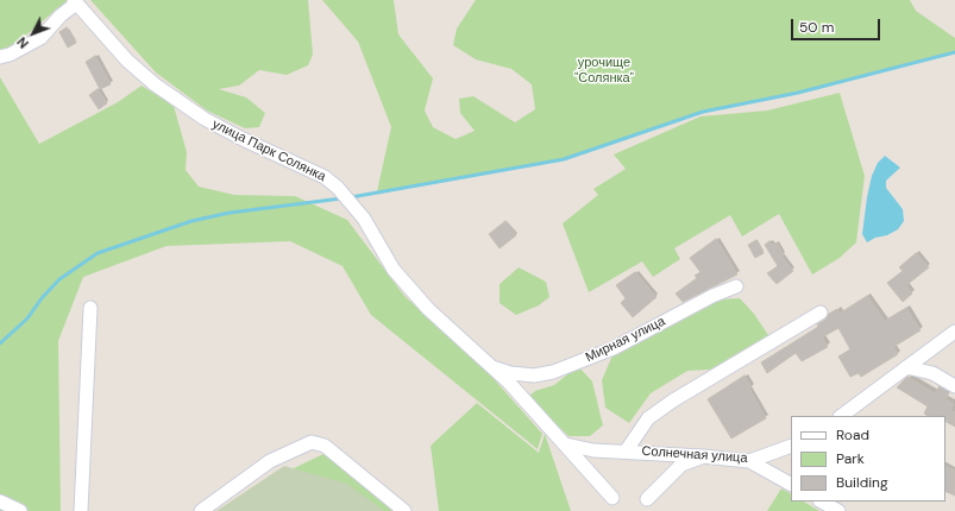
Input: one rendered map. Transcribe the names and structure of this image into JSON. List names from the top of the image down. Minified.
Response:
{"streets":{"street":["улица Парк Солянка","Мирная улица","Солнечная улица"]},"crossings":[["улица Парк Солянка","Мирная улица"],["улица Парк Солянка","Солнечная улица"]],"parks":["урочище \"Солянка\""],"legend":["Road","Park","Building"],"scale_bar":"50 m","north":"bottom left"}
